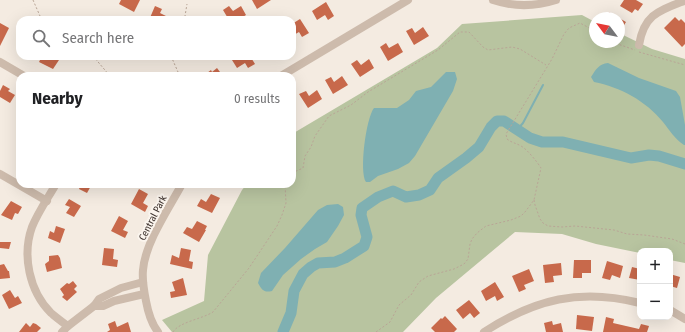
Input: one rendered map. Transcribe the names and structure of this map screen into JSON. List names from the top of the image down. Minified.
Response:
{"streets":{"street":["Central Park"]},"north":"top left","page":{"search":"Search here","heading":["Nearby","0 results"],"map_buttons":["+","−"]}}
